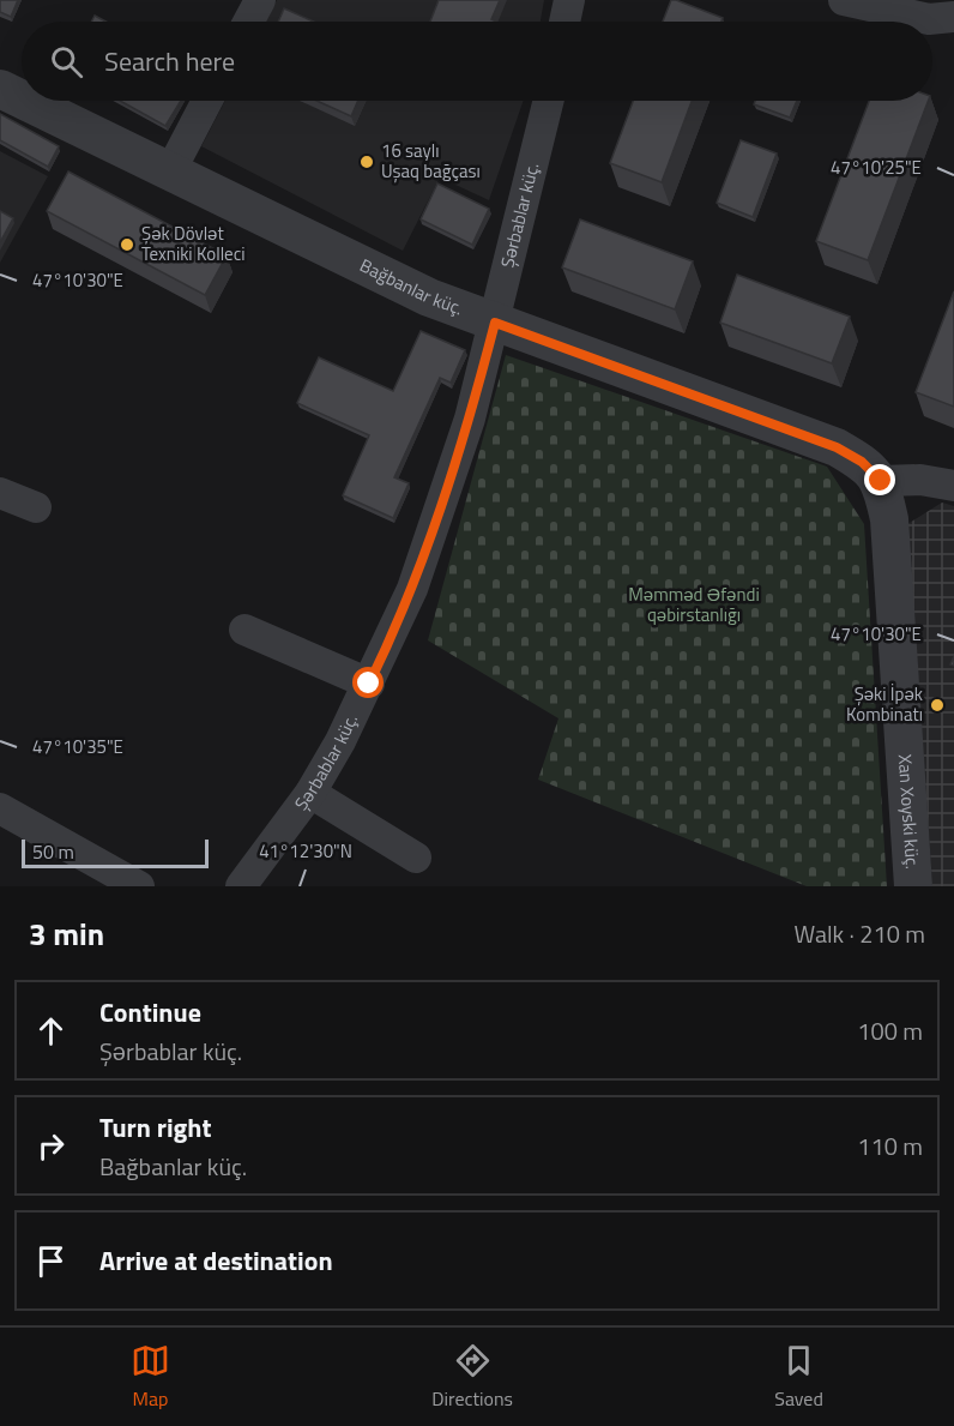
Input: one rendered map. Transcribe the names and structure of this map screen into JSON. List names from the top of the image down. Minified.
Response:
{"streets":{"street":["Şərbablar küç.","Bağbanlar küç.","Xan Xoyski küç."]},"crossings":[["Şərbablar küç.","Bağbanlar küç."],["Bağbanlar küç.","Xan Xoyski küç."]],"parks":["Məmməd Əfəndi qəbirstanlığı"],"places":["16 saylı Uşaq bağçası","Şək Dövlət Texniki Kolleci","Şəki İpək Kombinatı"],"scale_bar":"50 m","page":{"search":"Search here","scale":"50 m","heading":["3 min","Walk · 210 m"],"list":[["Continue","Şərbablar küç.","100 m"],["Turn right","Bağbanlar küç.","110 m"],"Arrive at destination"],"nav":["Map","Directions","Saved"]},"coordinates":["47°10'25\"E","47°10'30\"E","47°10'35\"E","41°12'30\"N"]}
